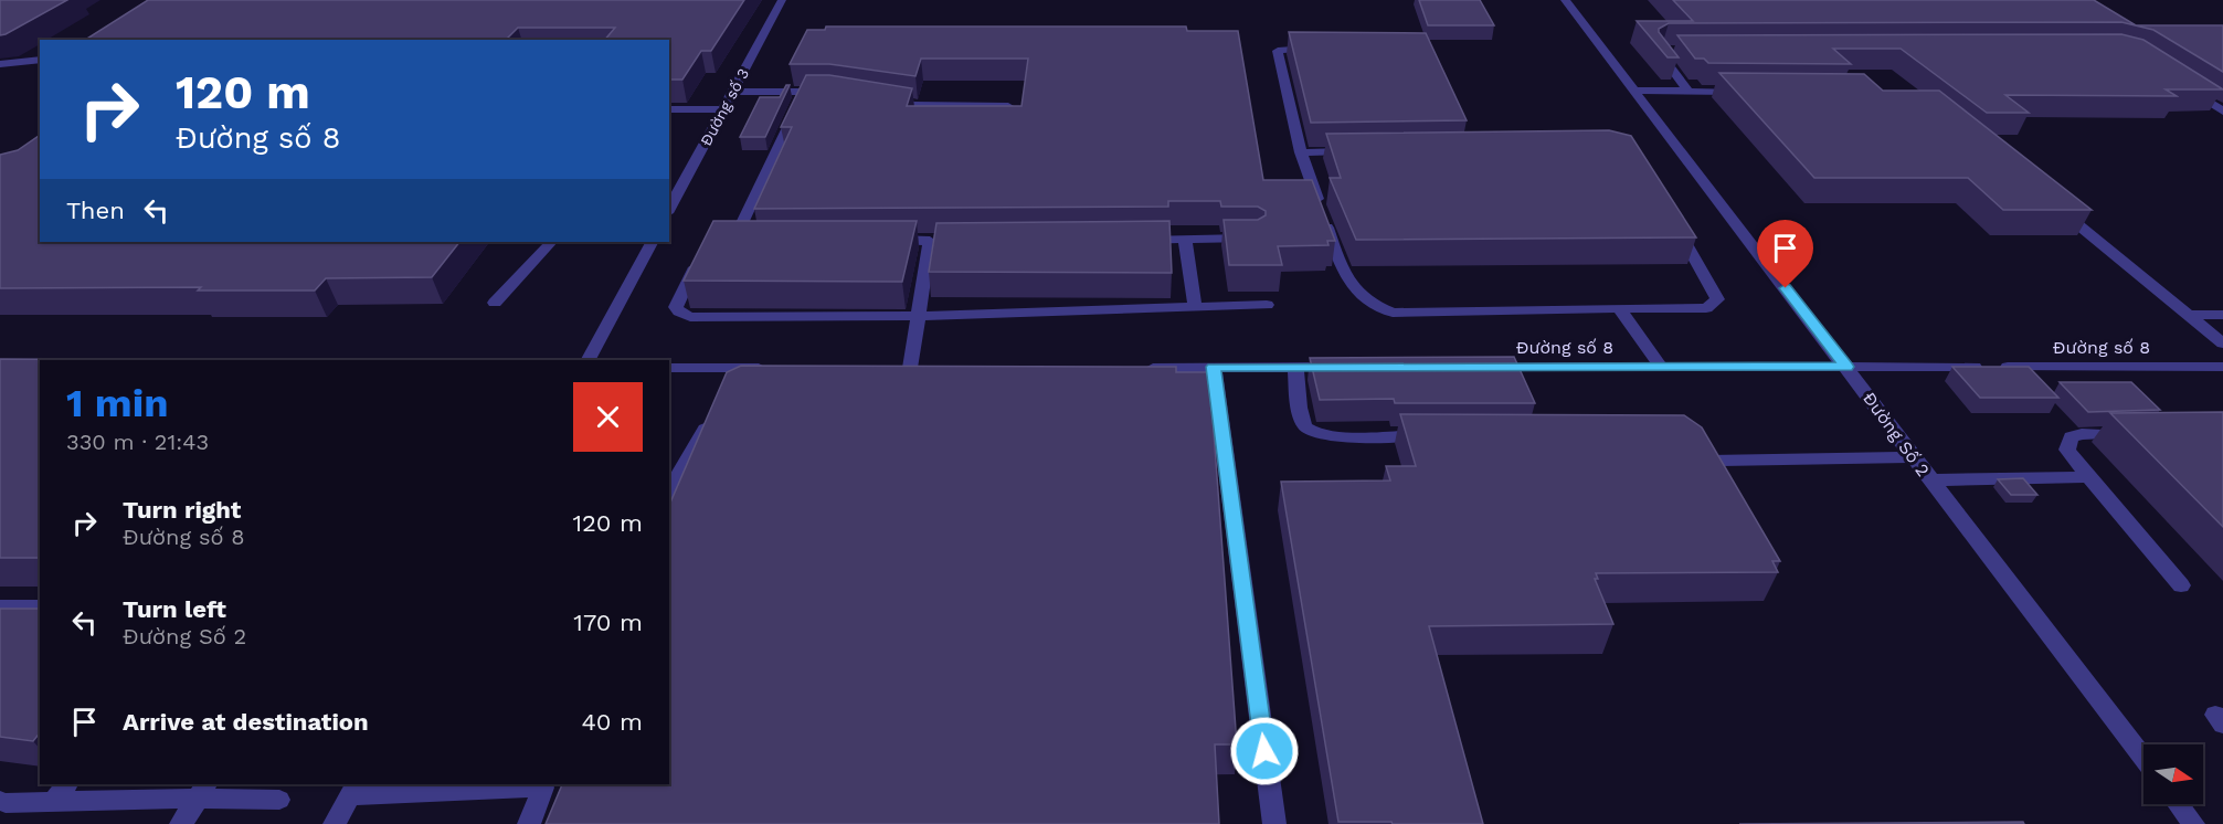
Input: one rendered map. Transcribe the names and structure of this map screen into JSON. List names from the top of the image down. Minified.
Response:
{"streets":{"street":["Đường số 3","Đường số 8","Đường Số 2"]},"crossings":[["Đường số 8","Đường Số 2"]],"north":"right","page":{"turn":["120 m","Đường số 8"],"then":"Then","heading":["1 min","330 m · 21:43"],"list":[{"name":"Turn right","note":"Đường số 8","value":"120 m"},{"name":"Turn left","note":"Đường Số 2","value":"170 m"},{"name":"Arrive at destination","value":"40 m"}]}}
